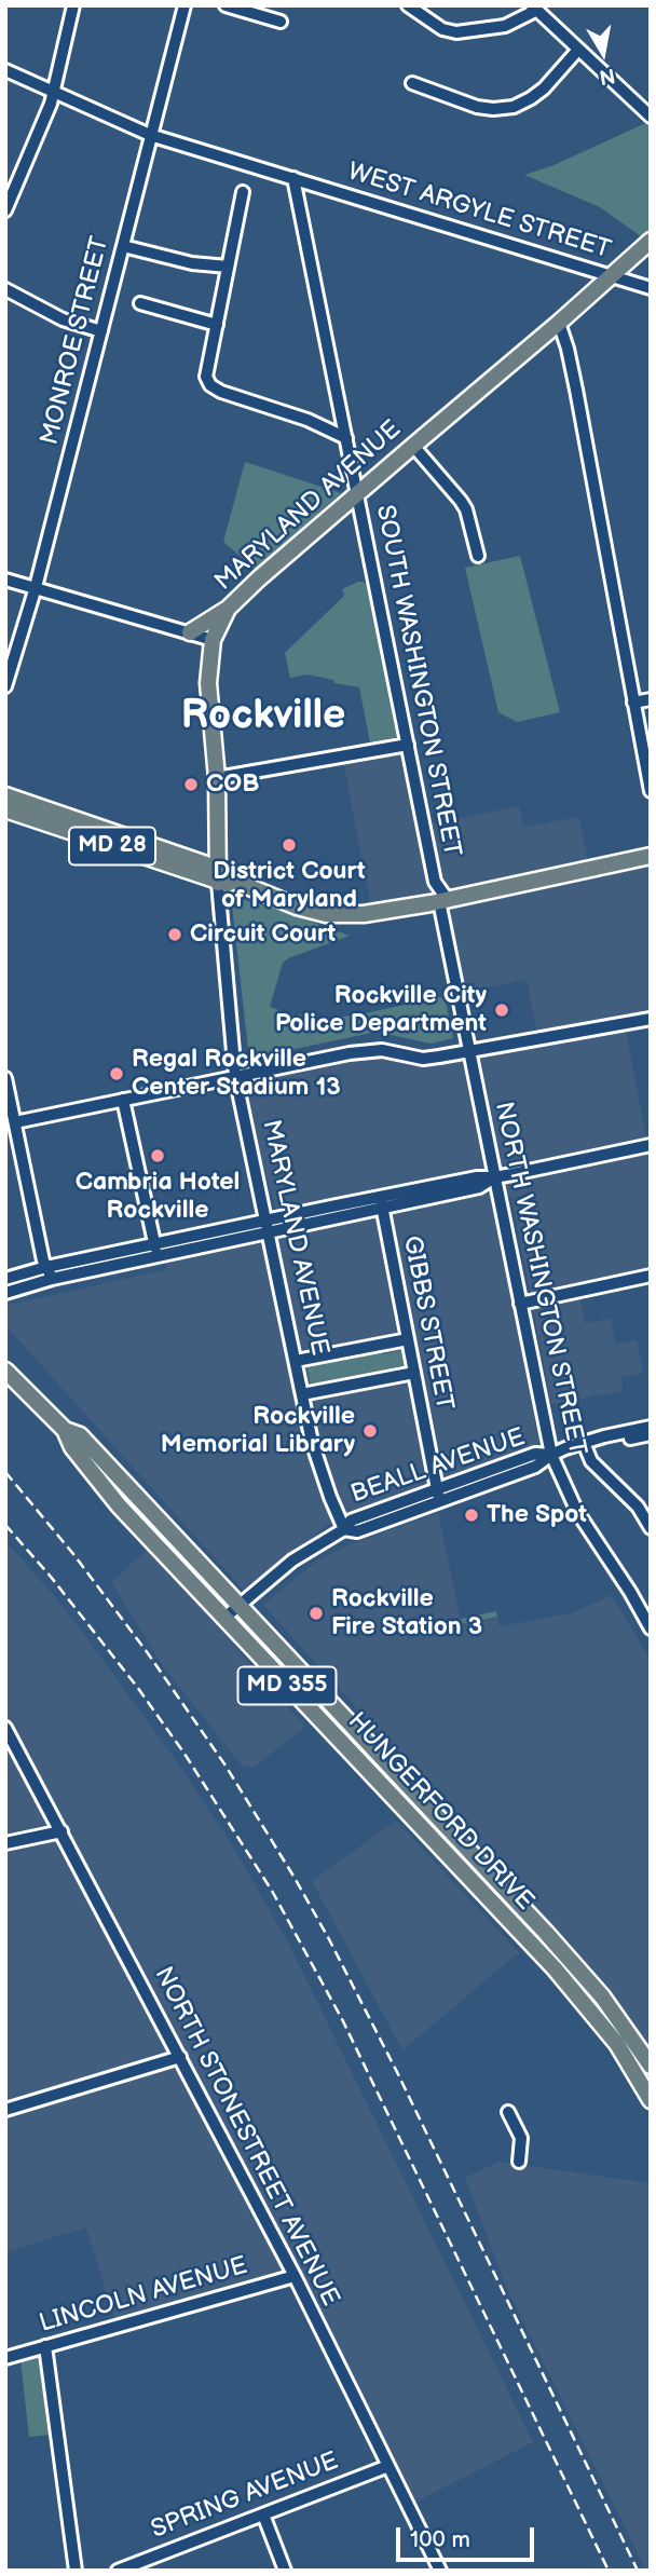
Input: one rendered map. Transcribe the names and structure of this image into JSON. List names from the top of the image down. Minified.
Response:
{"streets":{"main road":["MARYLAND AVENUE","MD 28","MD 355","HUNGERFORD DRIVE"],"street":["WEST ARGYLE STREET","MONROE STREET","SOUTH WASHINGTON STREET","NORTH WASHINGTON STREET","GIBBS STREET","BEALL AVENUE","NORTH STONESTREET AVENUE","LINCOLN AVENUE","SPRING AVENUE"]},"crossings":[["WEST ARGYLE STREET","MONROE STREET"],["WEST ARGYLE STREET","MARYLAND AVENUE"],["WEST ARGYLE STREET","SOUTH WASHINGTON STREET"],["MARYLAND AVENUE","SOUTH WASHINGTON STREET"],["MARYLAND AVENUE","MD 28"],["MARYLAND AVENUE","BEALL AVENUE"],["SOUTH WASHINGTON STREET","MD 28"],["SOUTH WASHINGTON STREET","NORTH WASHINGTON STREET"],["NORTH WASHINGTON STREET","BEALL AVENUE"],["GIBBS STREET","BEALL AVENUE"],["BEALL AVENUE","HUNGERFORD DRIVE"],["NORTH STONESTREET AVENUE","LINCOLN AVENUE"],["NORTH STONESTREET AVENUE","SPRING AVENUE"]],"districts":["Rockville"],"places":["COB","District Court of Maryland","Circuit Court","Rockville City Police Department","Regal Rockville Center Stadium 13","Cambria Hotel Rockville","Rockville Memorial Library","The Spot","Rockville Fire Station 3"],"scale_bar":"100 m","north":"bottom"}
